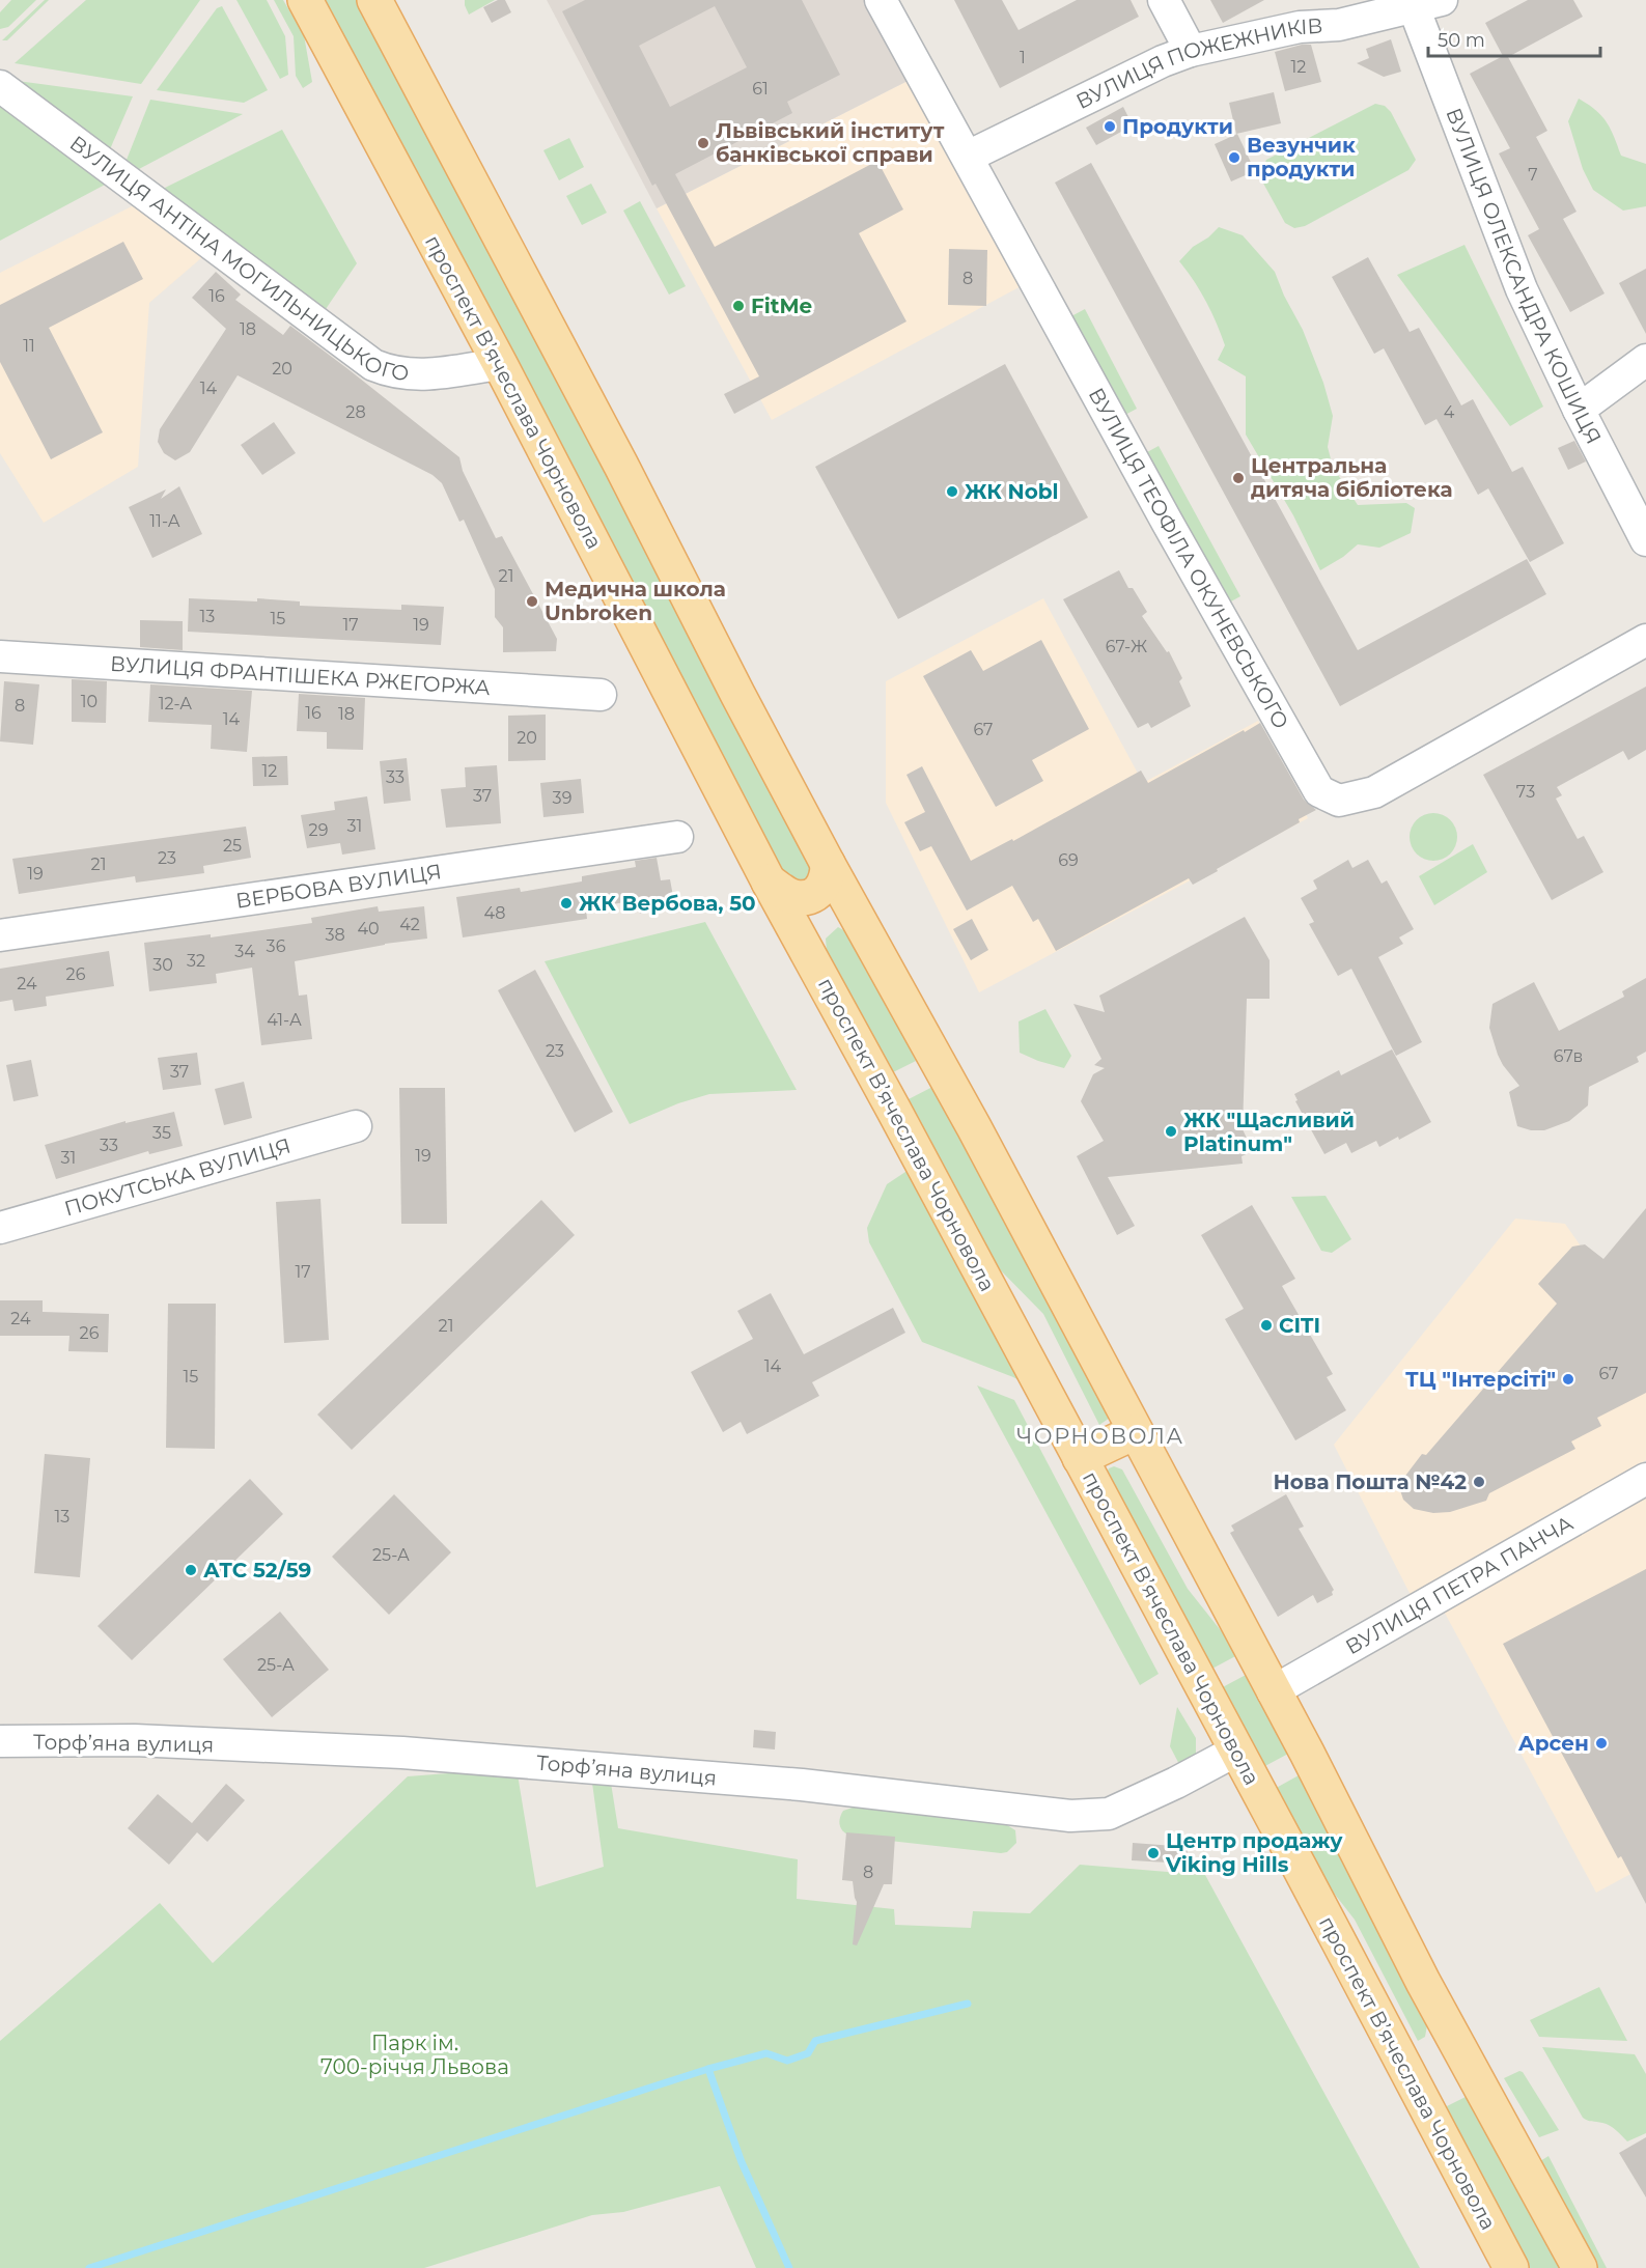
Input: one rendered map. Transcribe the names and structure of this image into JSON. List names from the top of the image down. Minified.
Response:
{"streets":{"main road":["проспект Вʼячеслава Чорновола"],"street":["ВУЛИЦЯ ПОЖЕЖНИКІВ","ВУЛИЦЯ АНТІНА МОГИЛЬНИЦЬКОГО","ВУЛИЦЯ ОЛЕКСАНДРА КОШИЦЯ","ВУЛИЦЯ ТЕОФІЛА ОКУНЕВСЬКОГО","ВУЛИЦЯ ФРАНТІШЕКА РЖЕГОРЖА","ВЕРБОВА ВУЛИЦЯ","ПОКУТСЬКА ВУЛИЦЯ","ВУЛИЦЯ ПЕТРА ПАНЧА","Торфʼяна вулиця"]},"crossings":[["ВУЛИЦЯ ПОЖЕЖНИКІВ","ВУЛИЦЯ ОЛЕКСАНДРА КОШИЦЯ"],["ВУЛИЦЯ ПОЖЕЖНИКІВ","ВУЛИЦЯ ТЕОФІЛА ОКУНЕВСЬКОГО"],["ВУЛИЦЯ АНТІНА МОГИЛЬНИЦЬКОГО","проспект Вʼячеслава Чорновола"],["проспект Вʼячеслава Чорновола","Торфʼяна вулиця"]],"districts":["ЧОРНОВОЛА"],"parks":["Парк ім. 700-річчя Львова"],"places":["Продукти","Львівський інститут банківської справи","Везунчик продукти","FitMe","Центральна дитяча бібліотека","ЖК Nobl","Медична школа Unbroken","ЖК Вербова, 50","ЖК \"Щасливий Platinum\"","CITI","ТЦ \"Інтерсіті\"","Нова Пошта №42","АТС 52/59","Арсен","Центр продажу Viking Hills"],"house_numbers":["1","12","61","7","8","16","18","11","20","14","28","4","11-А","21","13","15","17","19","67-Ж","10","12-А","8","16","18","14","67","20","12","33","73","37","39","31","29","25","23","69","21","19","48","42","40","38","36","34","32","30","26","24","41-А","23","67в","37","35","33","19","31","17","24","21","26","14","67","15","13","25-А","25-А","8"],"scale_bar":"50 m"}
